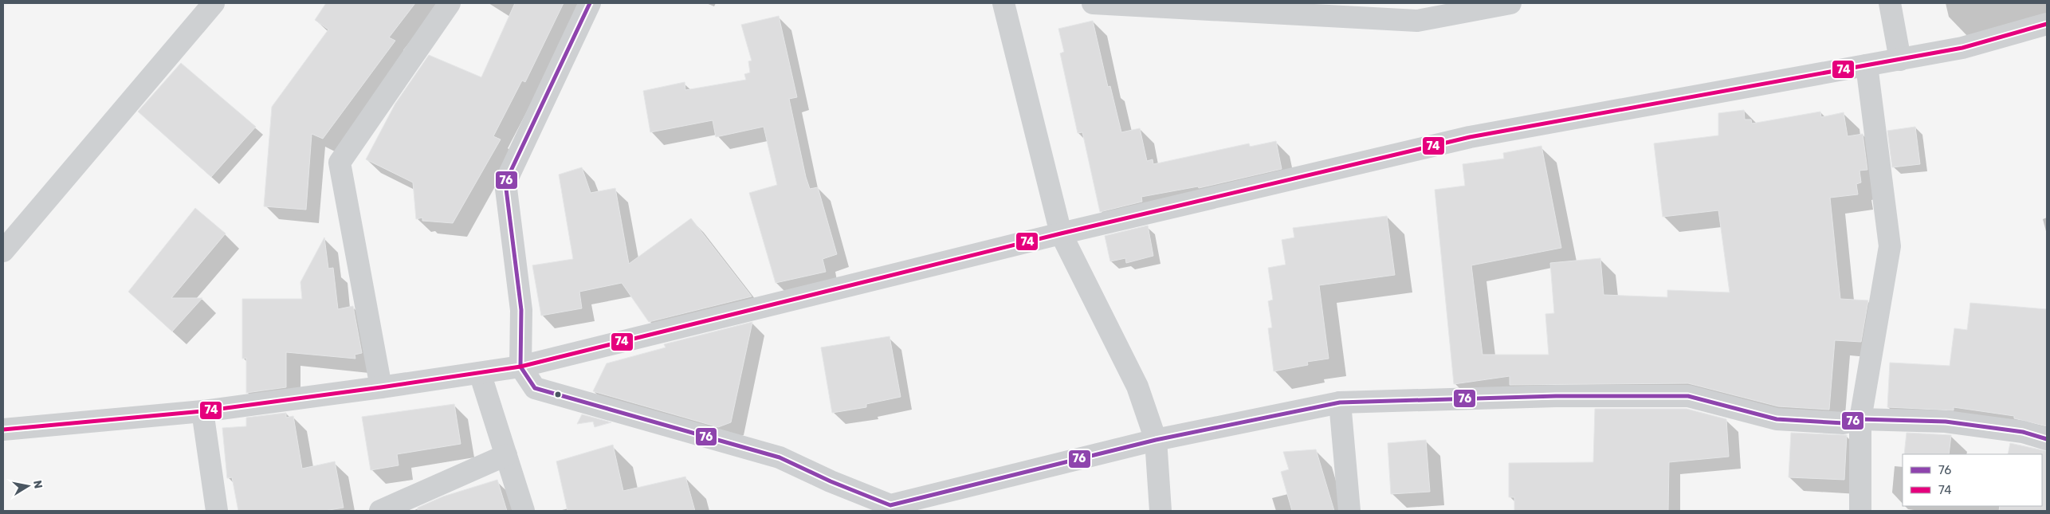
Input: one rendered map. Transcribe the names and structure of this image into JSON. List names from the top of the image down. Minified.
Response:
{"lines":["transit line 76","transit line 74"],"legend":["76","74"],"north":"right"}
